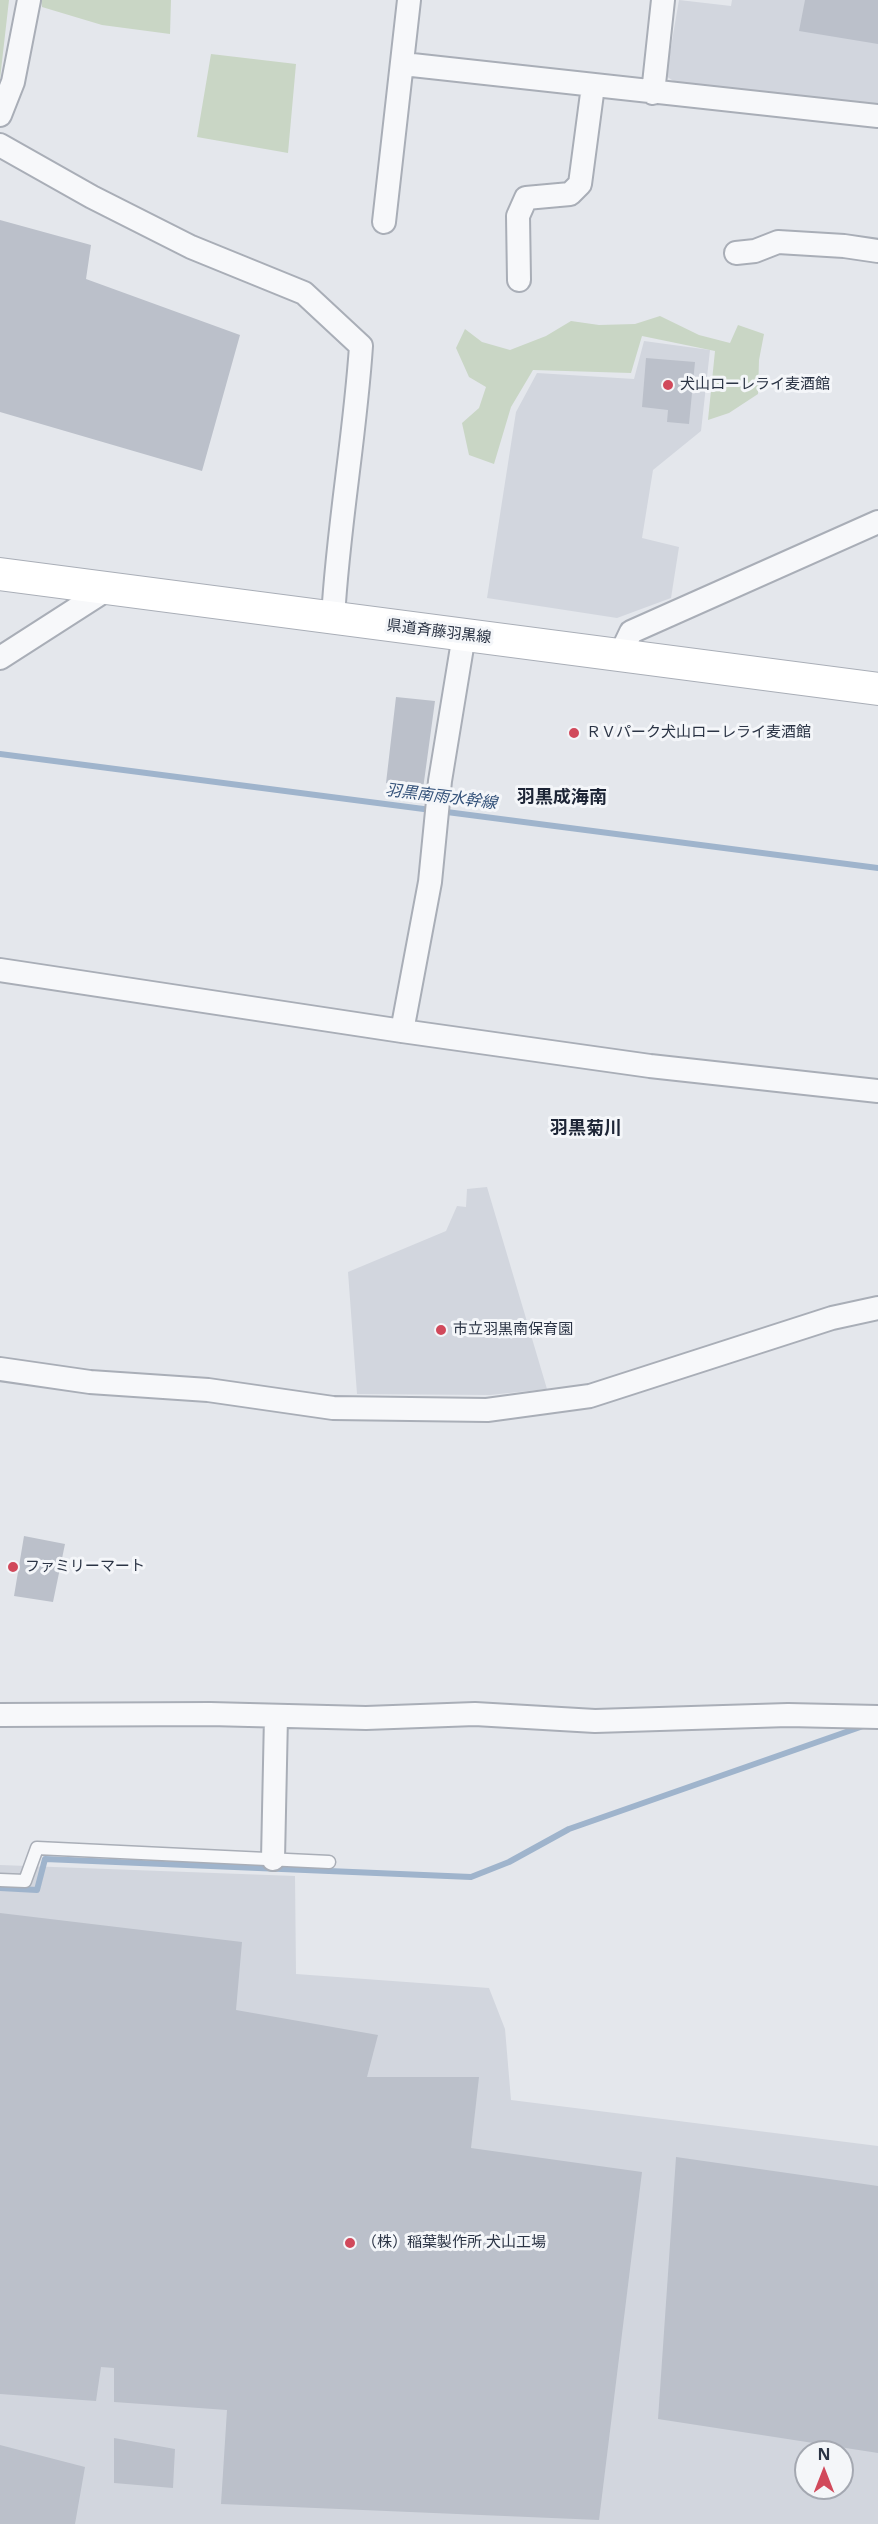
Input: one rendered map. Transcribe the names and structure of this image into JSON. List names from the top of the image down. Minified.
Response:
{"streets":{"main road":["県道斉藤羽黒線"]},"districts":["羽黒成海南","羽黒菊川"],"water":["羽黒南雨水幹線"],"places":["犬山ローレライ麦酒館","ＲＶパーク犬山ローレライ麦酒館","市立羽黒南保育園","ファミリーマート","（株）稲葉製作所 犬山工場"],"north":"top"}
